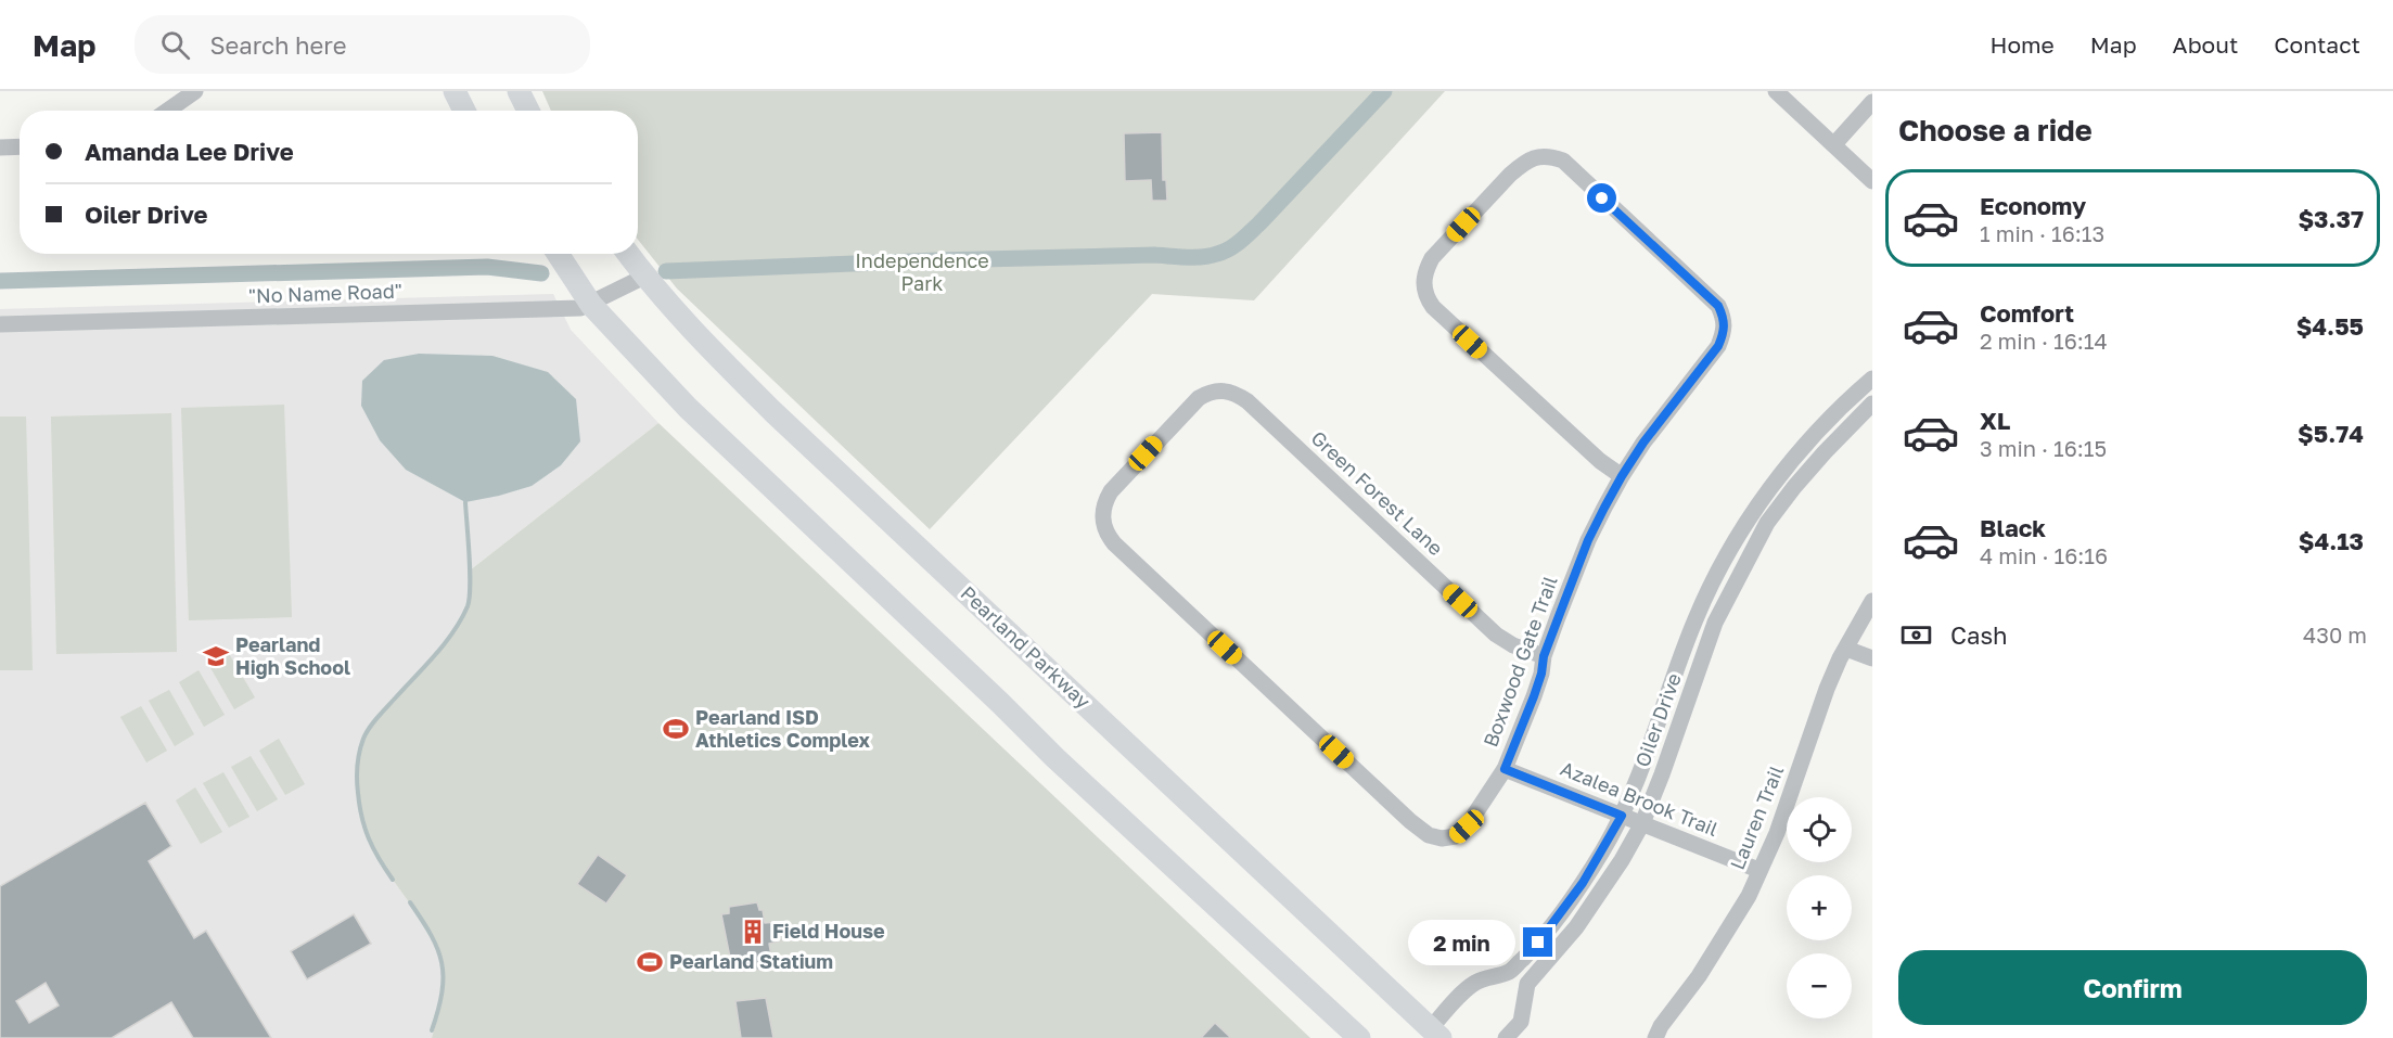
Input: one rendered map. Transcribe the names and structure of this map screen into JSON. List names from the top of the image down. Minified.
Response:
{"streets":{"main road":["Pearland Parkway"],"street":["\"No Name Road\"","Green Forest Lane","Boxwood Gate Trail","Oiler Drive","Azalea Brook Trail","Lauren Trail"]},"crossings":[["\"No Name Road\"","Pearland Parkway"],["Green Forest Lane","Boxwood Gate Trail"],["Pearland Parkway","Oiler Drive"],["Boxwood Gate Trail","Azalea Brook Trail"],["Oiler Drive","Azalea Brook Trail"],["Azalea Brook Trail","Lauren Trail"]],"parks":["Independence Park"],"places":{"school or university":["Pearland High School"],"sports":["Pearland ISD Athletics Complex","Pearland Statium"],"building":["Field House"]},"page":{"header":"Map","search":"Search here","nav":["Home","Map","About","Contact"],"heading":"Choose a ride","banner":["Amanda Lee Drive","Oiler Drive"],"list":[{"name":"Economy","note":"1 min · 16:13","value":"$3.37"},{"name":"Comfort","note":"2 min · 16:14","value":"$4.55"},{"name":"XL","note":"3 min · 16:15","value":"$5.74"},{"name":"Black","note":"4 min · 16:16","value":"$4.13"}],"pay":["Cash","430 m"],"map_buttons":["+","−"],"bubble":"2 min","buttons":"Confirm"}}
